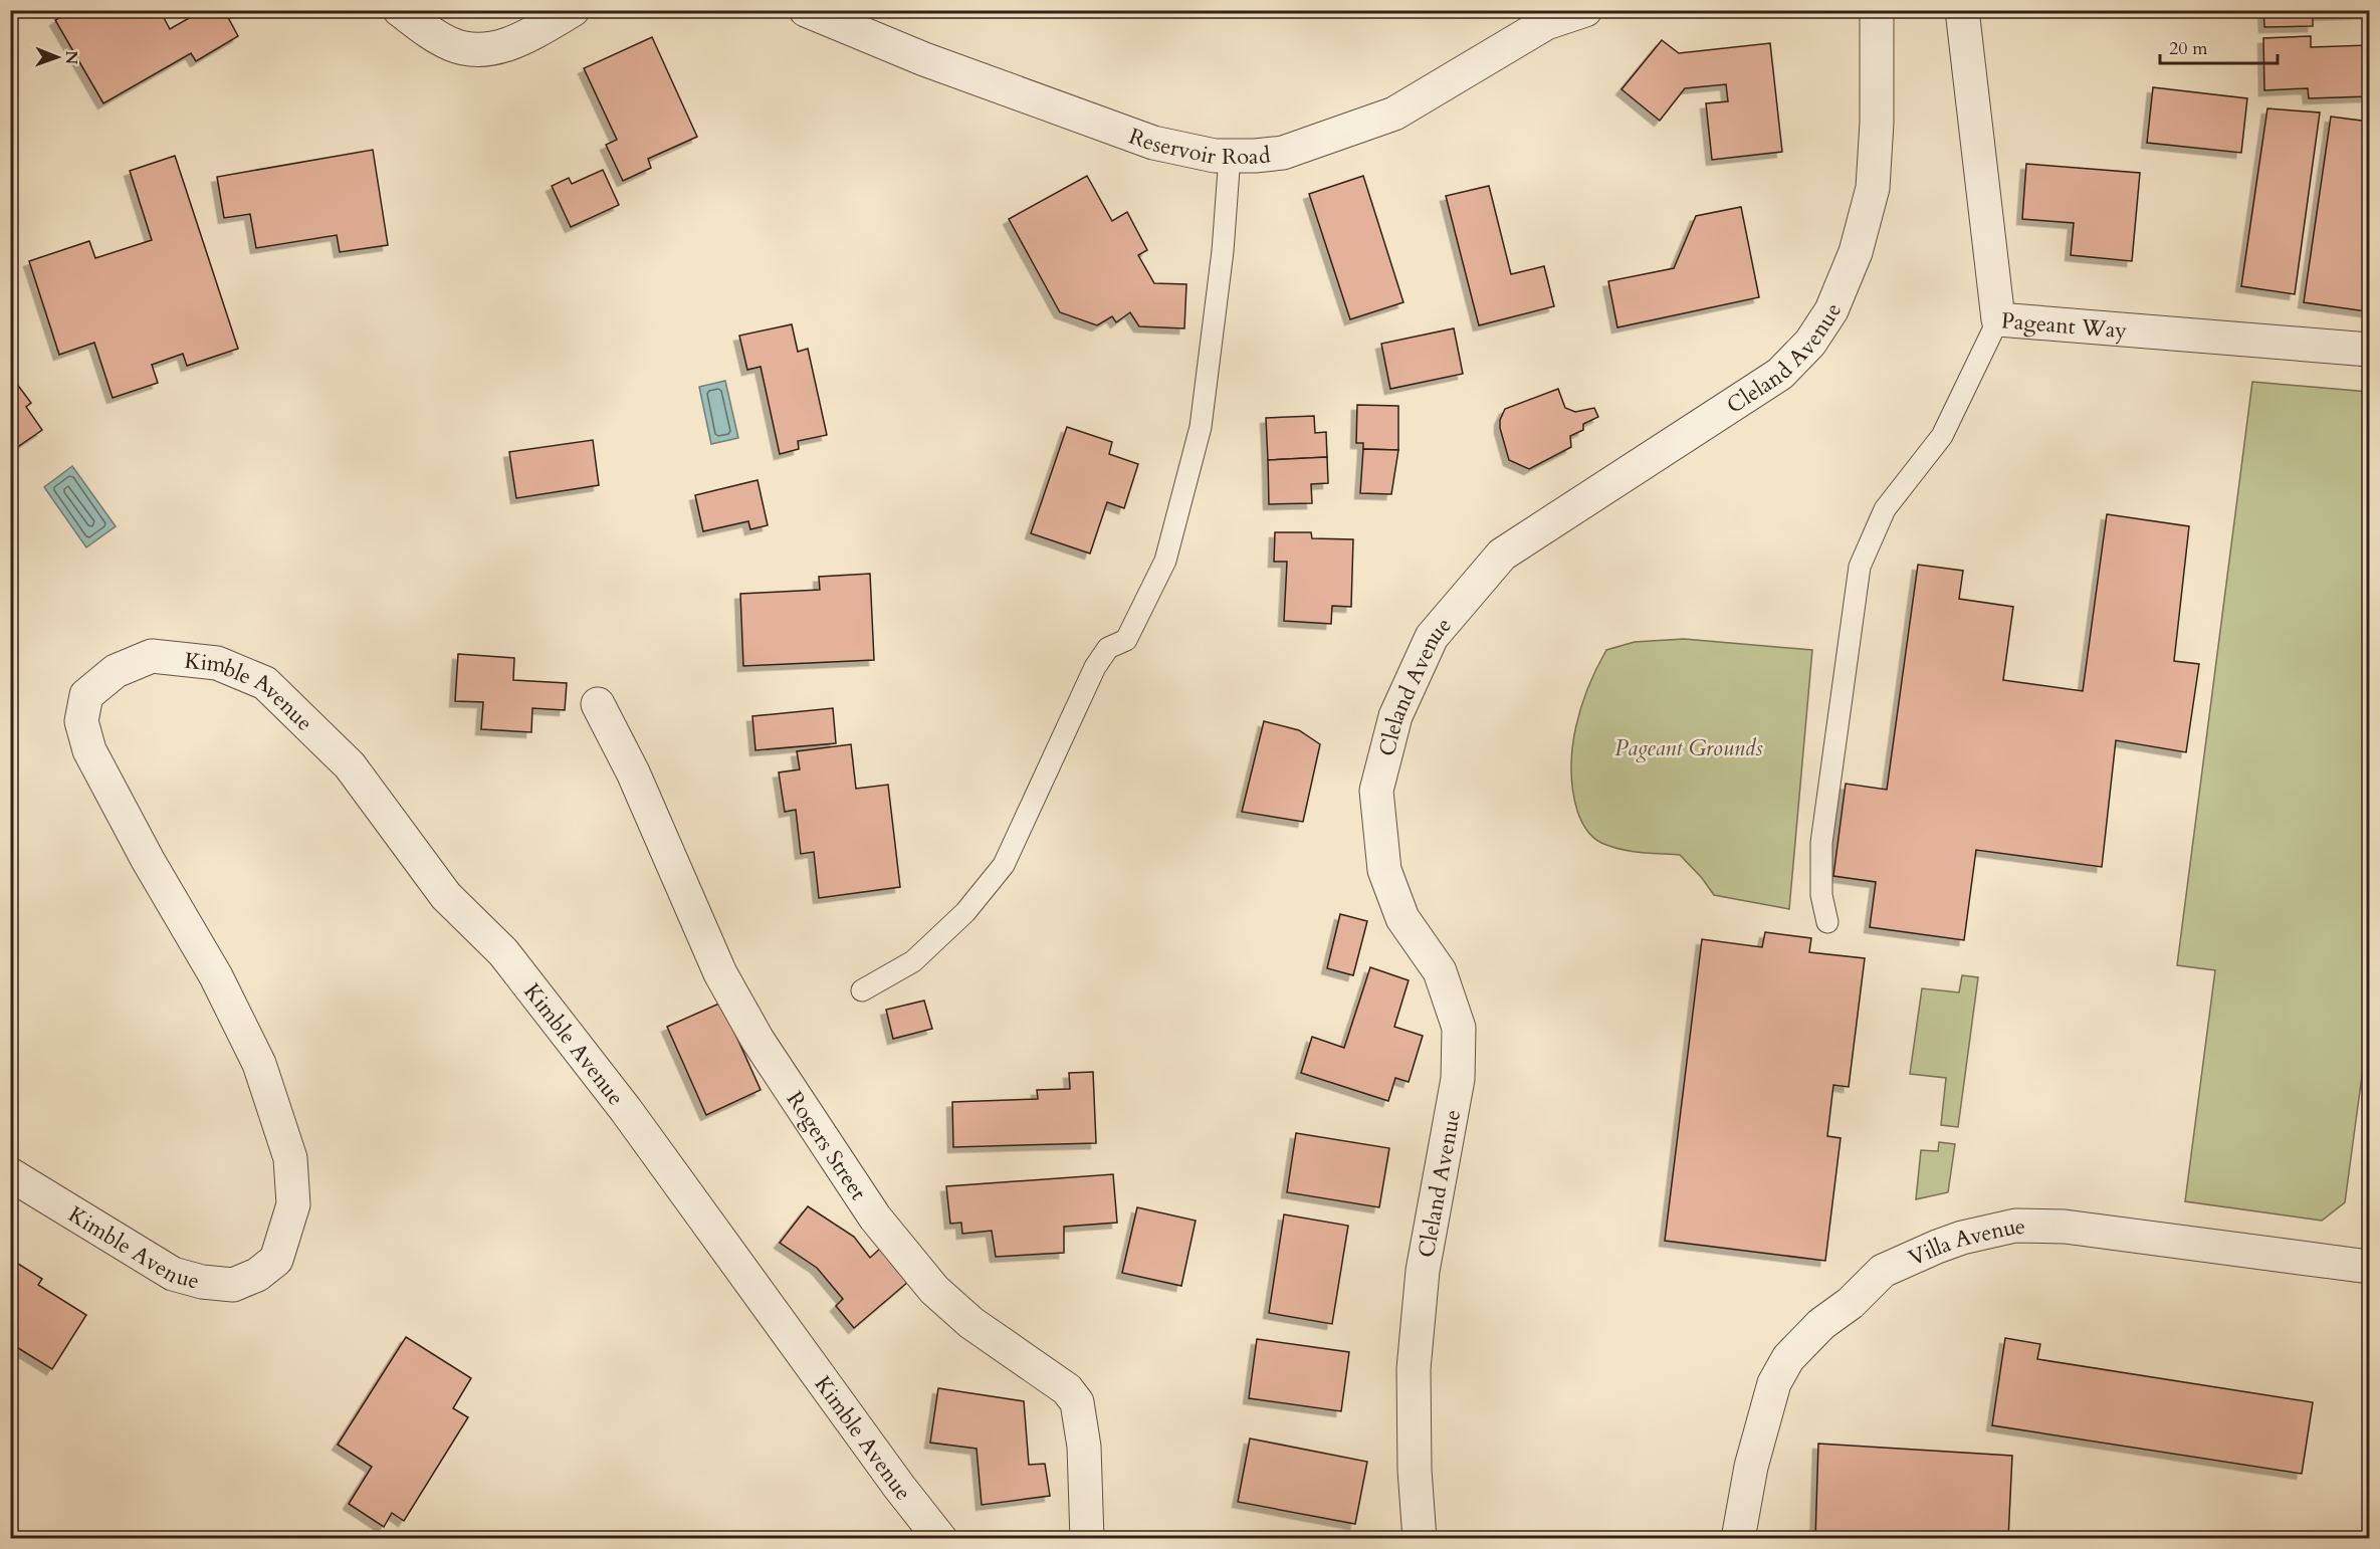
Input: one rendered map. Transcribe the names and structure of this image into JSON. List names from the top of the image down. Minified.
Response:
{"streets":{"street":["Reservoir Road","Pageant Way","Cleland Avenue","Kimble Avenue","Rogers Street","Villa Avenue"]},"parks":["Pageant Grounds"],"scale_bar":"20 m","north":"right"}
